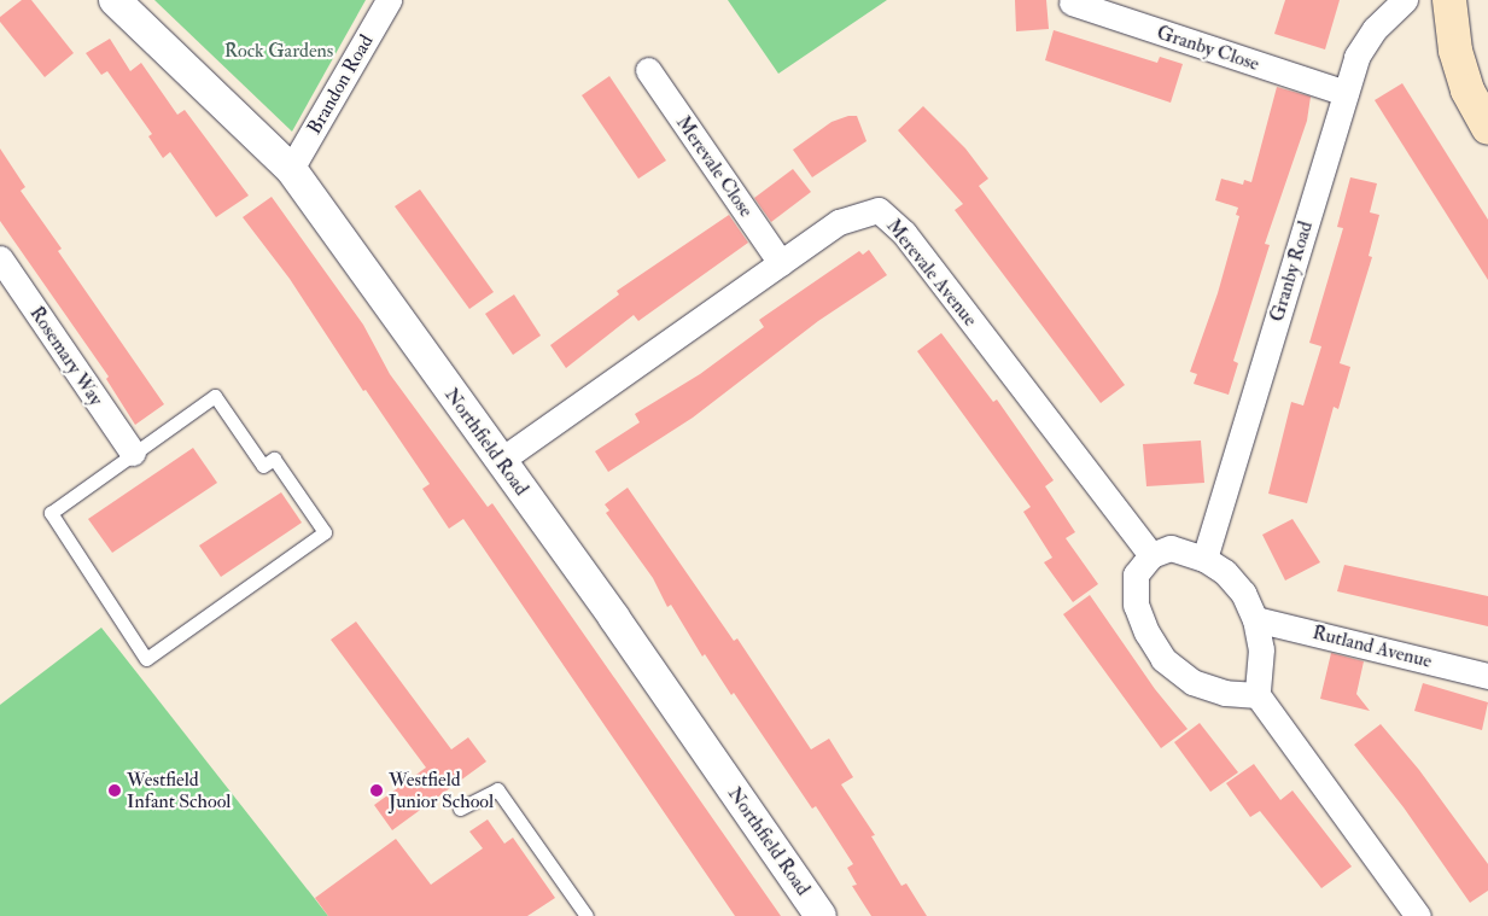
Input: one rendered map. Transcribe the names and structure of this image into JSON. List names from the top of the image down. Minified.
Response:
{"streets":{"street":["Granby Close","Brandon Road","Merevale Close","Granby Road","Merevale Avenue","Rosemary Way","Northfield Road","Rutland Avenue"]},"crossings":[["Granby Close","Granby Road"],["Brandon Road","Northfield Road"],["Merevale Close","Merevale Avenue"],["Granby Road","Merevale Avenue"],["Granby Road","Rutland Avenue"],["Merevale Avenue","Northfield Road"],["Merevale Avenue","Rutland Avenue"]],"parks":["Rock Gardens"],"places":["Westfield Infant School","Westfield Junior School"]}
